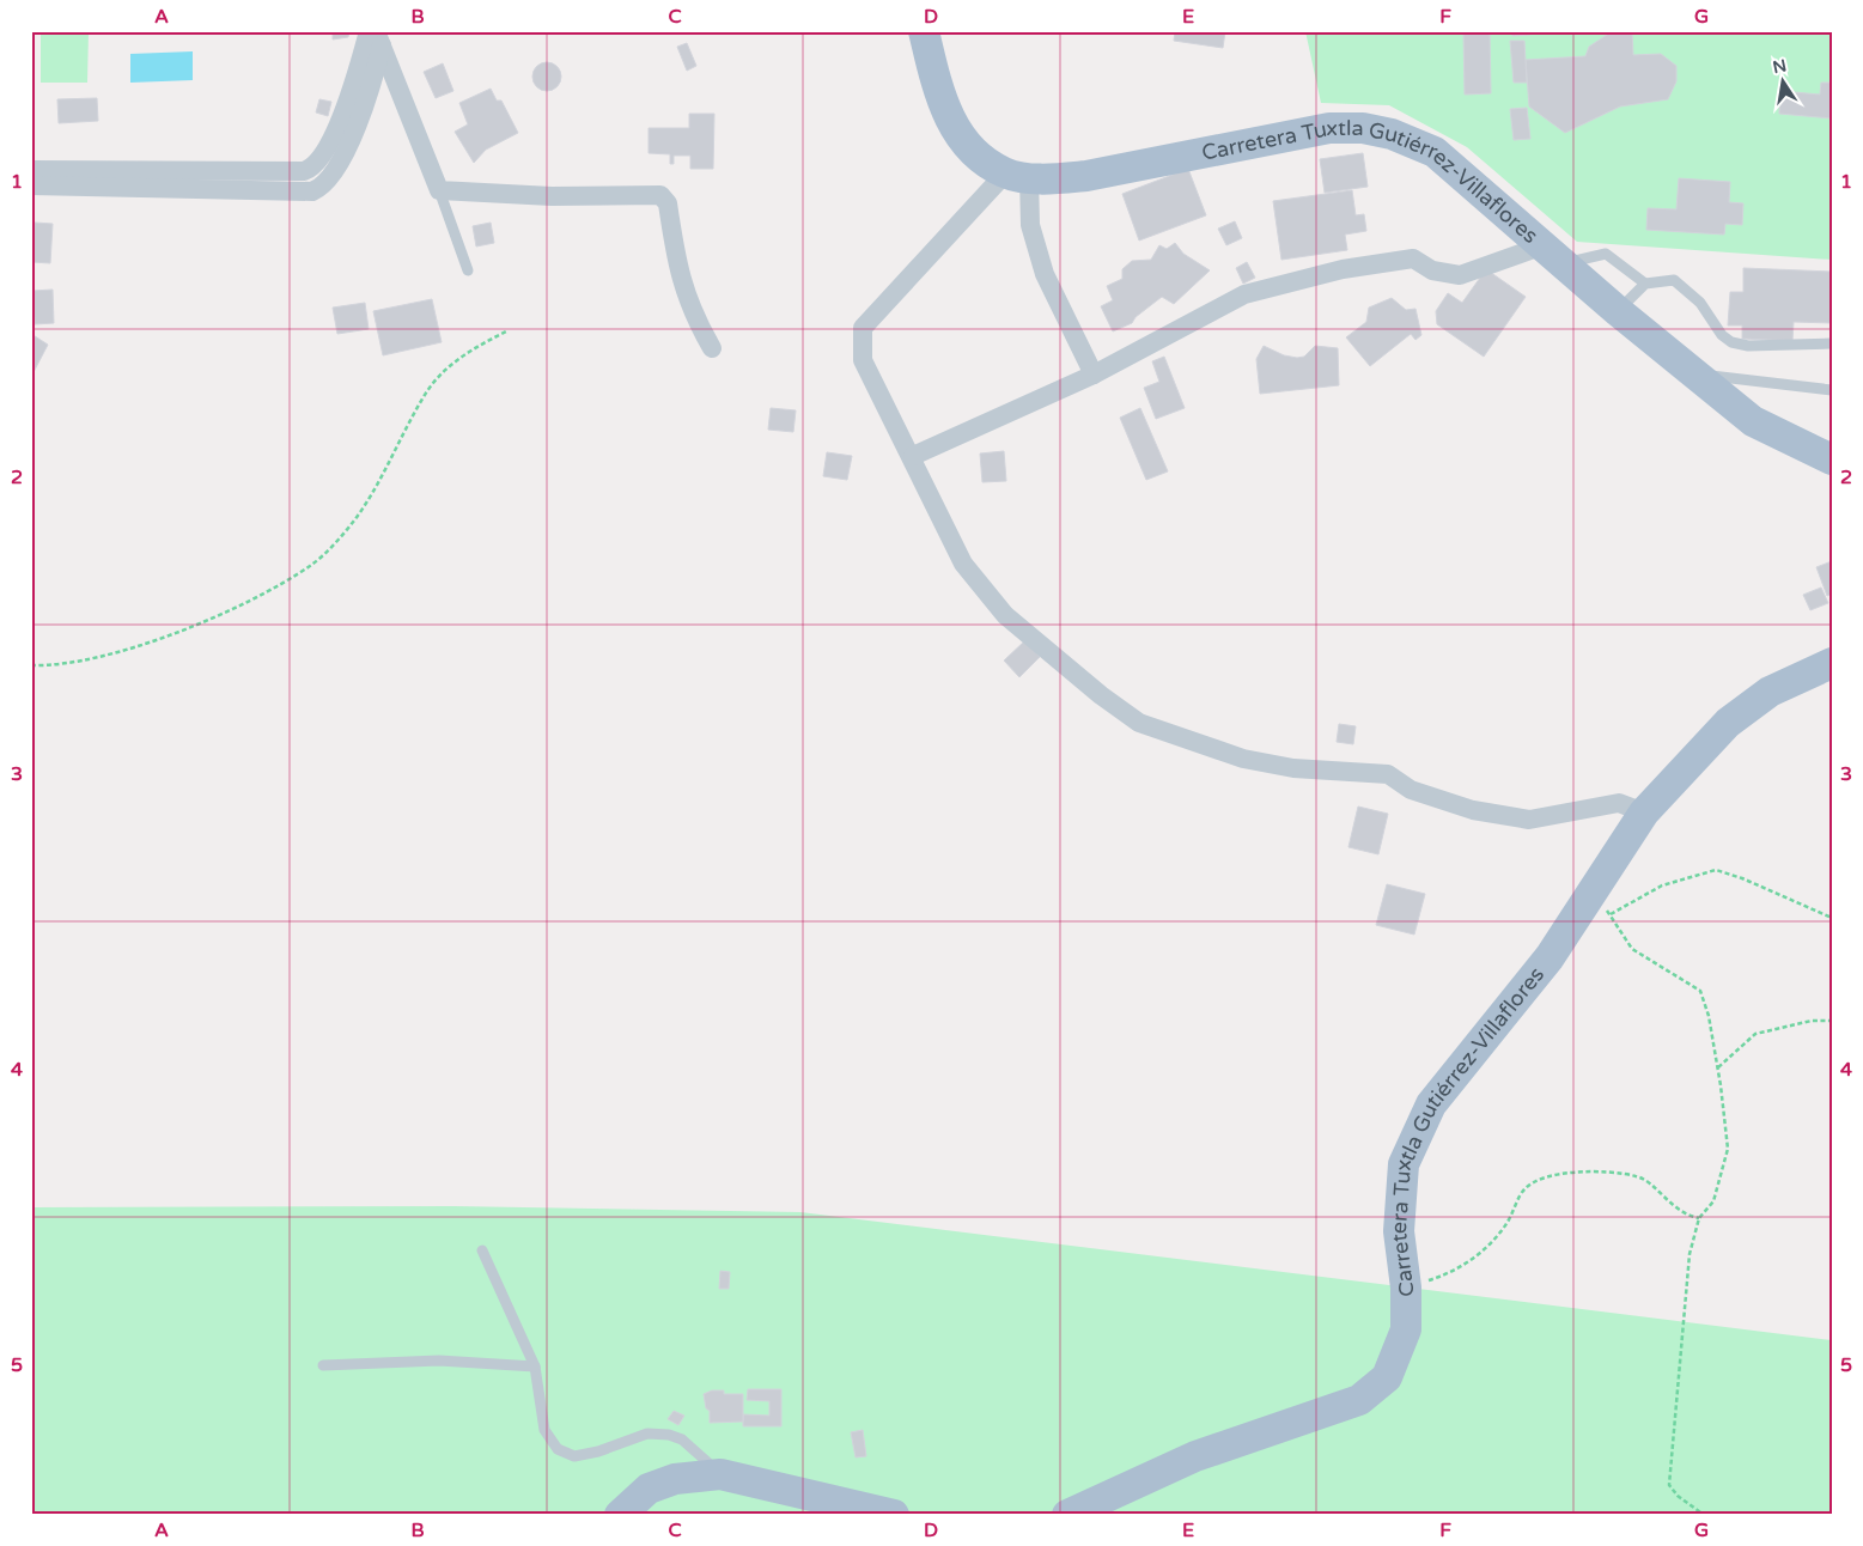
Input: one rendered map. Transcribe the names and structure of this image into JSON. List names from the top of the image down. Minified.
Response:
{"streets":{"main road":["Carretera Tuxtla Gutiérrez-Villaflores"]},"north":"top","grid":{"columns":["A","B","C","D","E","F","G"],"rows":["1","2","3","4","5"]}}
